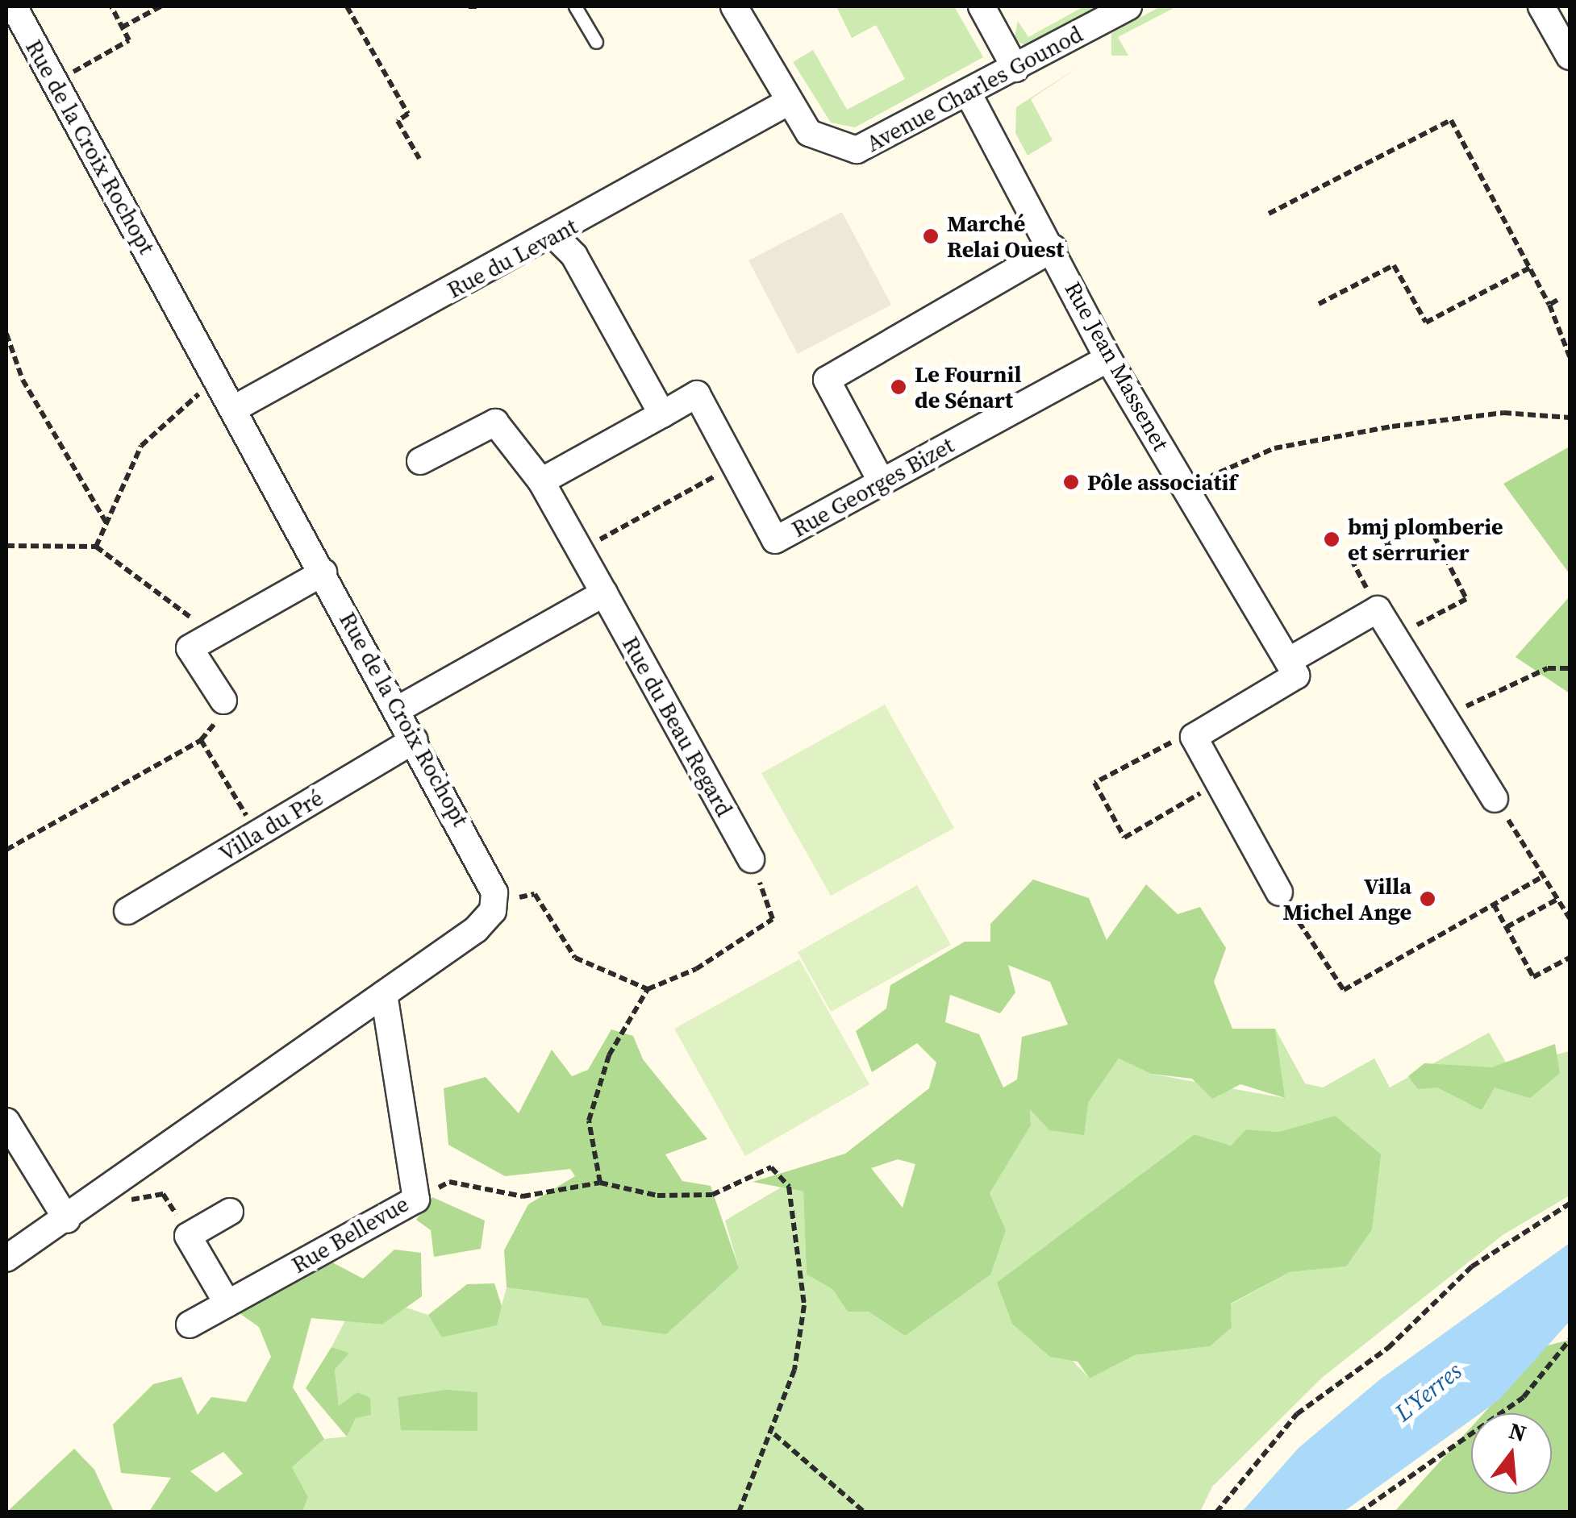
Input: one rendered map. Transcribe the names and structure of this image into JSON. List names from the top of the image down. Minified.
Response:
{"streets":{"street":["Avenue Charles Gounod","Rue de la Croix Rochopt","Rue du Levant","Rue Jean Massenet","Rue Georges Bizet","Rue du Beau Regard","Villa du Pré","Rue Bellevue"]},"crossings":[["Avenue Charles Gounod","Rue du Levant"],["Avenue Charles Gounod","Rue Jean Massenet"],["Rue de la Croix Rochopt","Rue du Levant"],["Rue de la Croix Rochopt","Villa du Pré"],["Rue Jean Massenet","Rue Georges Bizet"]],"water":["L'Yerres"],"places":["Marché Relai Ouest","Le Fournil de Sénart","Pôle associatif","bmj plomberie et serrurier","Villa Michel Ange"],"north":"top"}
